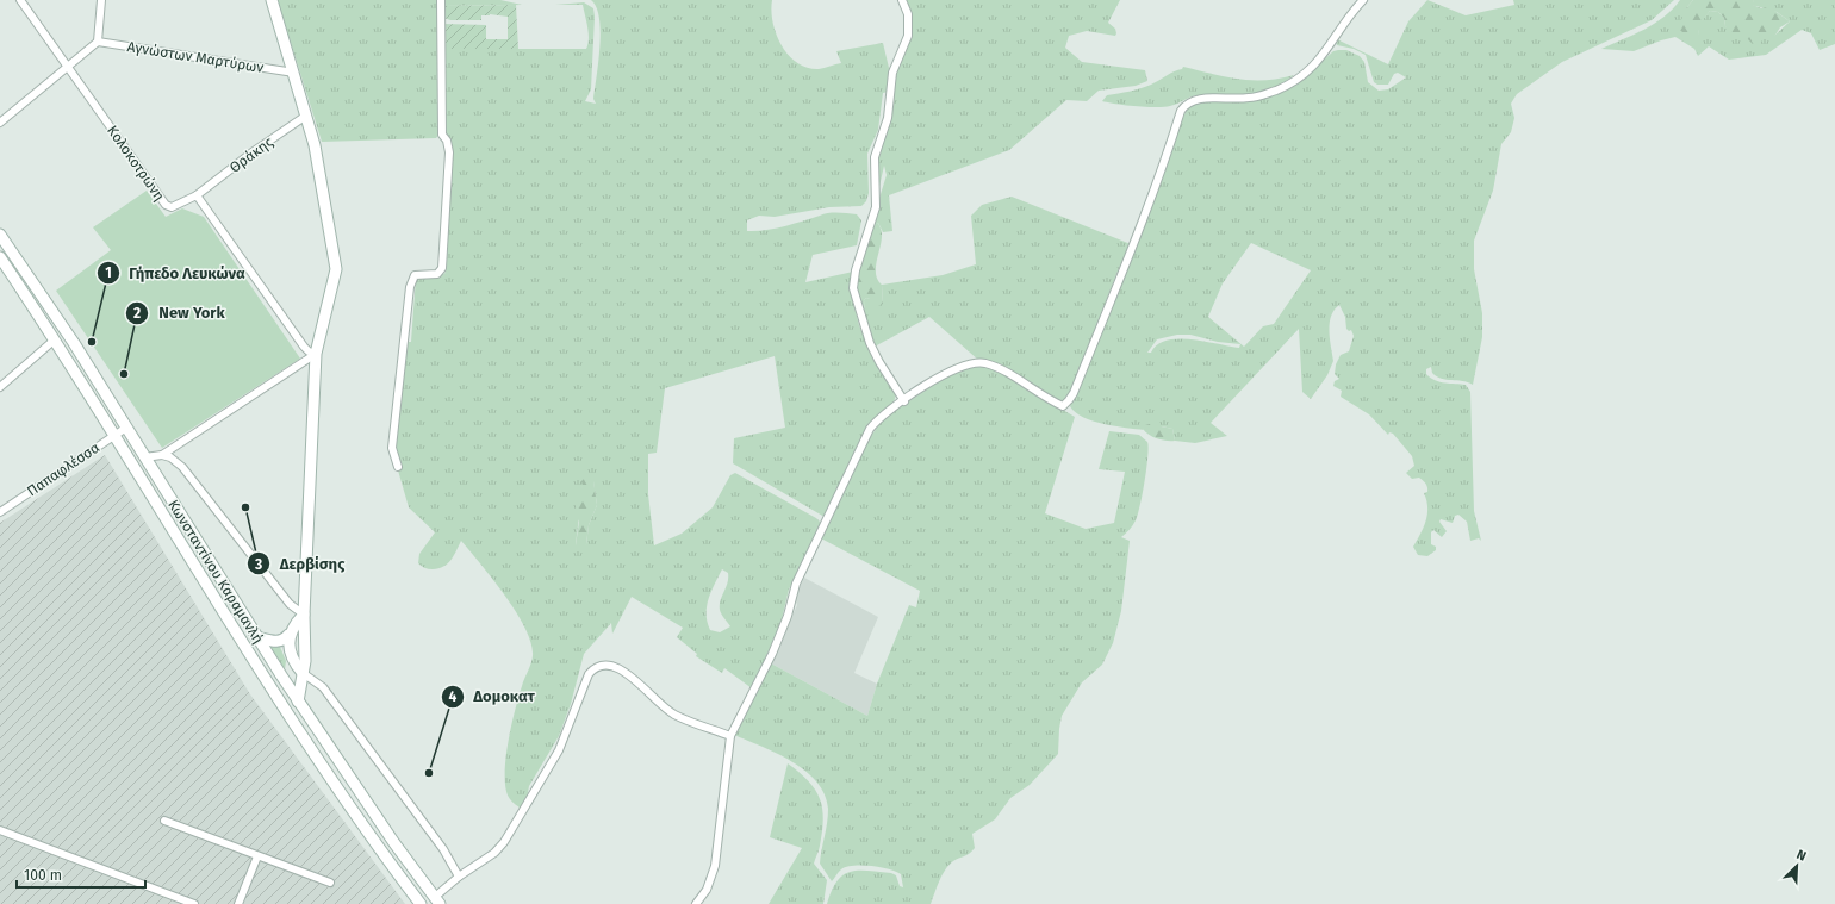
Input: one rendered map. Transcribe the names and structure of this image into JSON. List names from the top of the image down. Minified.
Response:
{"streets":{"main road":["Κωνσταντίνου Καραμανλή"],"street":["Αγνώστων Μαρτύρων","Θράκης","Κολοκοτρώνη","Παπαφλέσσα"]},"crossings":[["Θράκης","Κολοκοτρώνη"],["Παπαφλέσσα","Κωνσταντίνου Καραμανλή"]],"places":["Γήπεδο Λευκώνα","New York","Δερβίσης","Δομοκατ"],"scale_bar":"100 m","north":"top right"}
